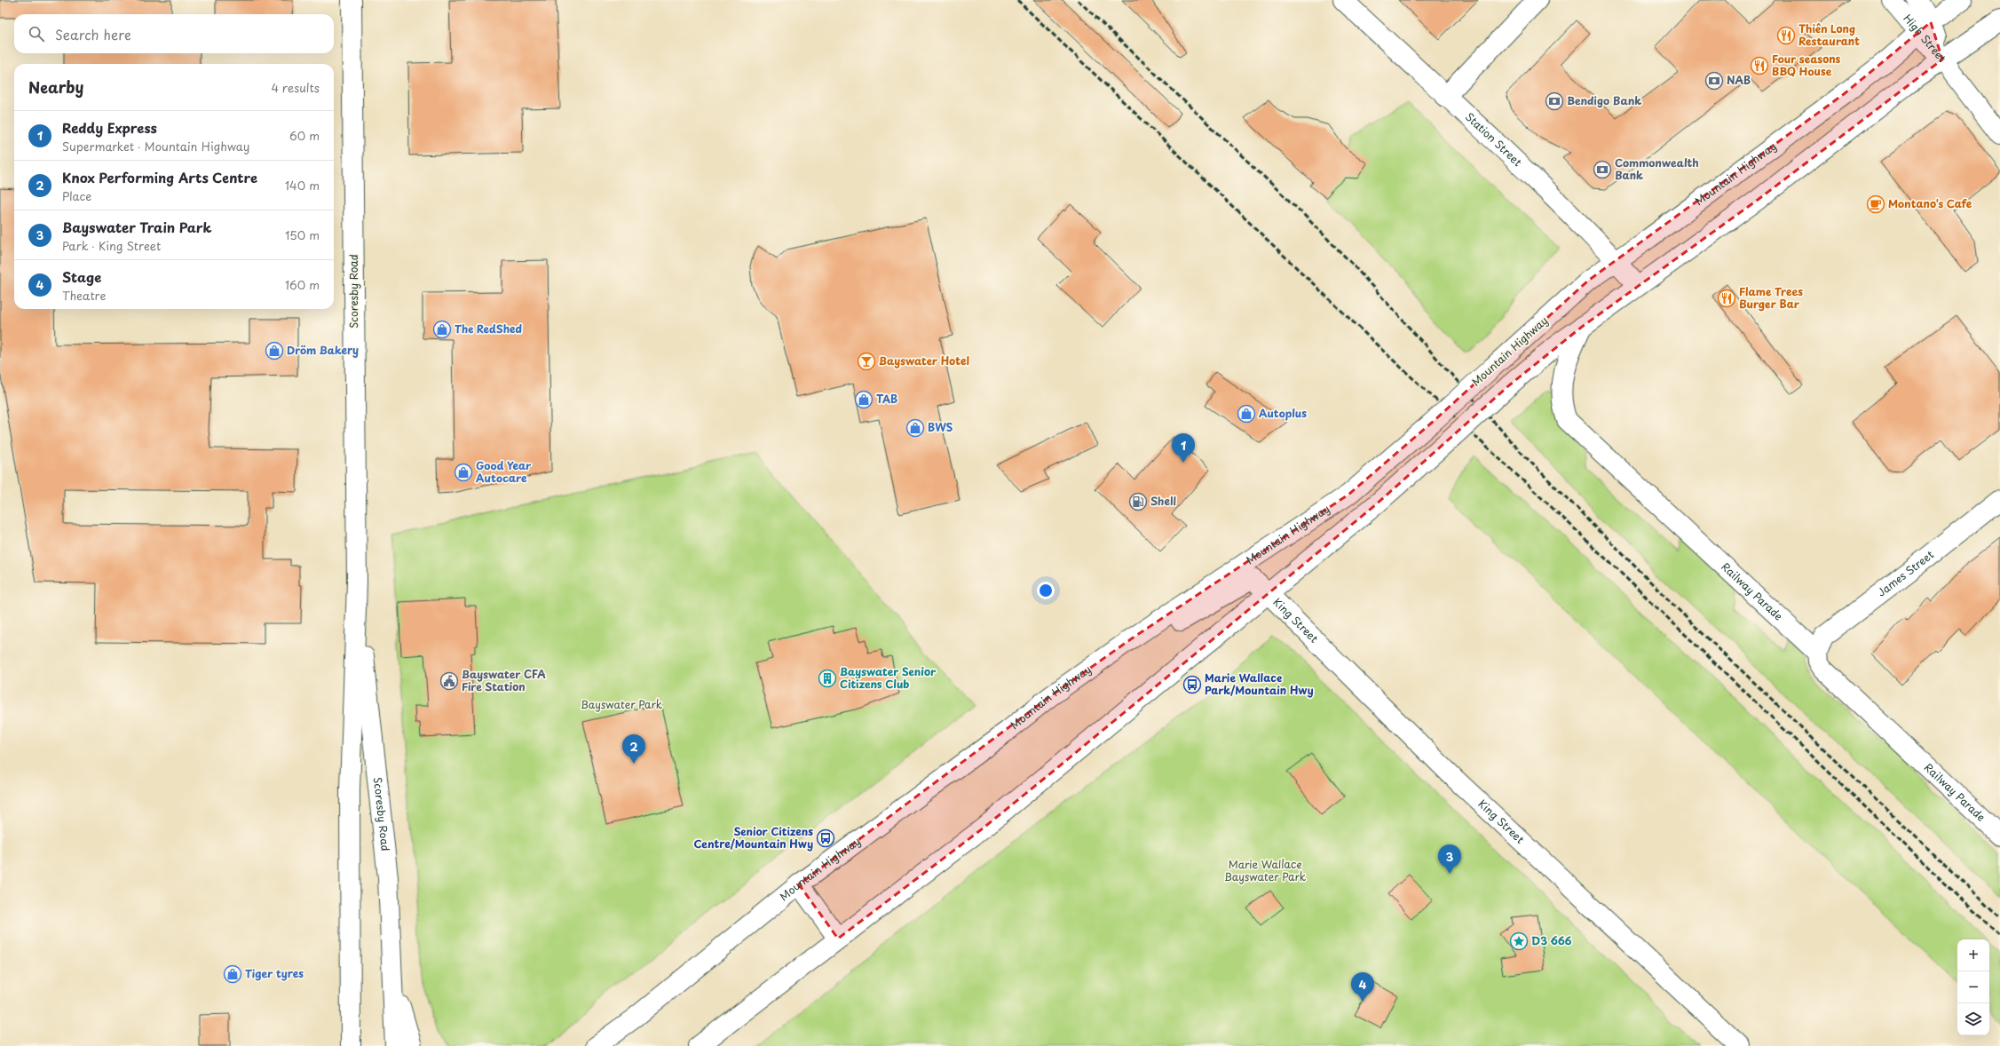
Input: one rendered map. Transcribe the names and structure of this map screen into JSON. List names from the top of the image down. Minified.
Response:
{"streets":{"main road":["High Street","Station Street","Mountain Highway","Scoresby Road","James Street","Railway Parade","King Street"]},"crossings":[["High Street","Mountain Highway"],["Station Street","Mountain Highway"],["Mountain Highway","King Street"],["James Street","Railway Parade"]],"parks":["Bayswater Park","Marie Wallace Bayswater Park"],"places":{"restaurant":["Thiên Long Restaurant","Four seasons BBQ House","Flame Trees Burger Bar"],"bank":["NAB","Bendigo Bank","Commonwealth Bank"],"cafe":["Montano's Cafe"],"shop":["The RedShed","Dröm Bakery","TAB","Autoplus","BWS","Good Year Autocare","Tiger tyres"],"bar":["Bayswater Hotel"],"fuel station":["Shell"],"building":["Bayswater Senior Citizens Club"],"public building":["Bayswater CFA Fire Station"],"bus stop":["Marie Wallace Park/Mountain Hwy","Senior Citizens Centre/Mountain Hwy"],"place":["D3 666"]},"page":{"search":"Search here","heading":["Nearby","4 results"],"list":[{"mark":"1","name":"Reddy Express","note":"Supermarket · Mountain Highway","value":"60 m"},{"mark":"2","name":"Knox Performing Arts Centre","note":"Place","value":"140 m"},{"mark":"3","name":"Bayswater Train Park","note":"Park · King Street","value":"150 m"},{"mark":"4","name":"Stage","note":"Theatre","value":"160 m"}],"pins":["1","2","3","4"],"map_buttons":["+","−"]}}
